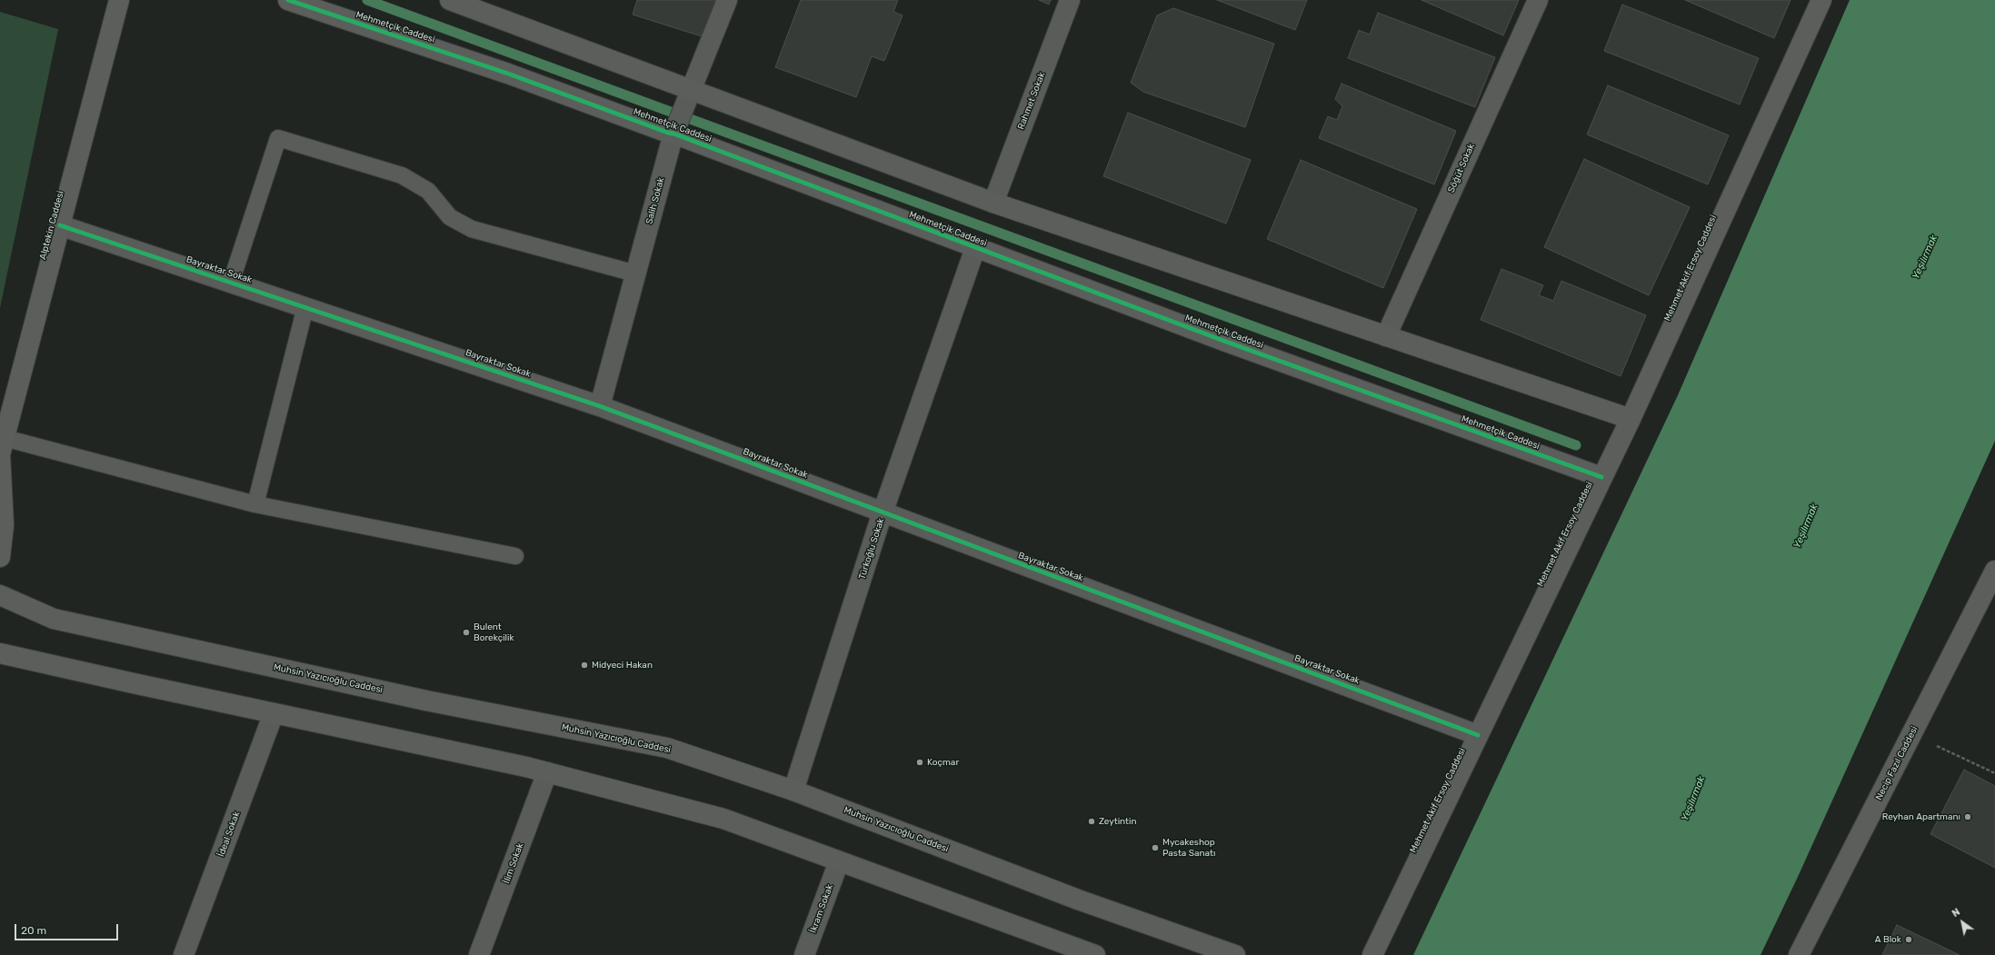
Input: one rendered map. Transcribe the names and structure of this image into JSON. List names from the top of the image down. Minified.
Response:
{"streets":{"street":["Mehmetçik Caddesi","Rahmet Sokak","Söğüt Sokak","Salih Sokak","Alptekin Caddesi","Mehmet Akif Ersoy Caddesi","Bayraktar Sokak","Türkoğlu Sokak","Muhsin Yazıcıoğlu Caddesi","Necip Fazıl Caddesi","İdeal Sokak","İlim Sokak","İkram Sokak"]},"crossings":[["Mehmetçik Caddesi","Salih Sokak"],["Mehmetçik Caddesi","Mehmet Akif Ersoy Caddesi"],["Mehmetçik Caddesi","Türkoğlu Sokak"],["Salih Sokak","Bayraktar Sokak"],["Alptekin Caddesi","Bayraktar Sokak"],["Mehmet Akif Ersoy Caddesi","Bayraktar Sokak"],["Bayraktar Sokak","Türkoğlu Sokak"],["Türkoğlu Sokak","Muhsin Yazıcıoğlu Caddesi"]],"water":["Yeşilırmak"],"places":["Bulent Borekçilik","Midyeci Hakan","Koçmar","Reyhan Apartmanı","Zeytintin","Mycakeshop Pasta Sanatı","A Blok"],"scale_bar":"20 m","north":"top left"}
